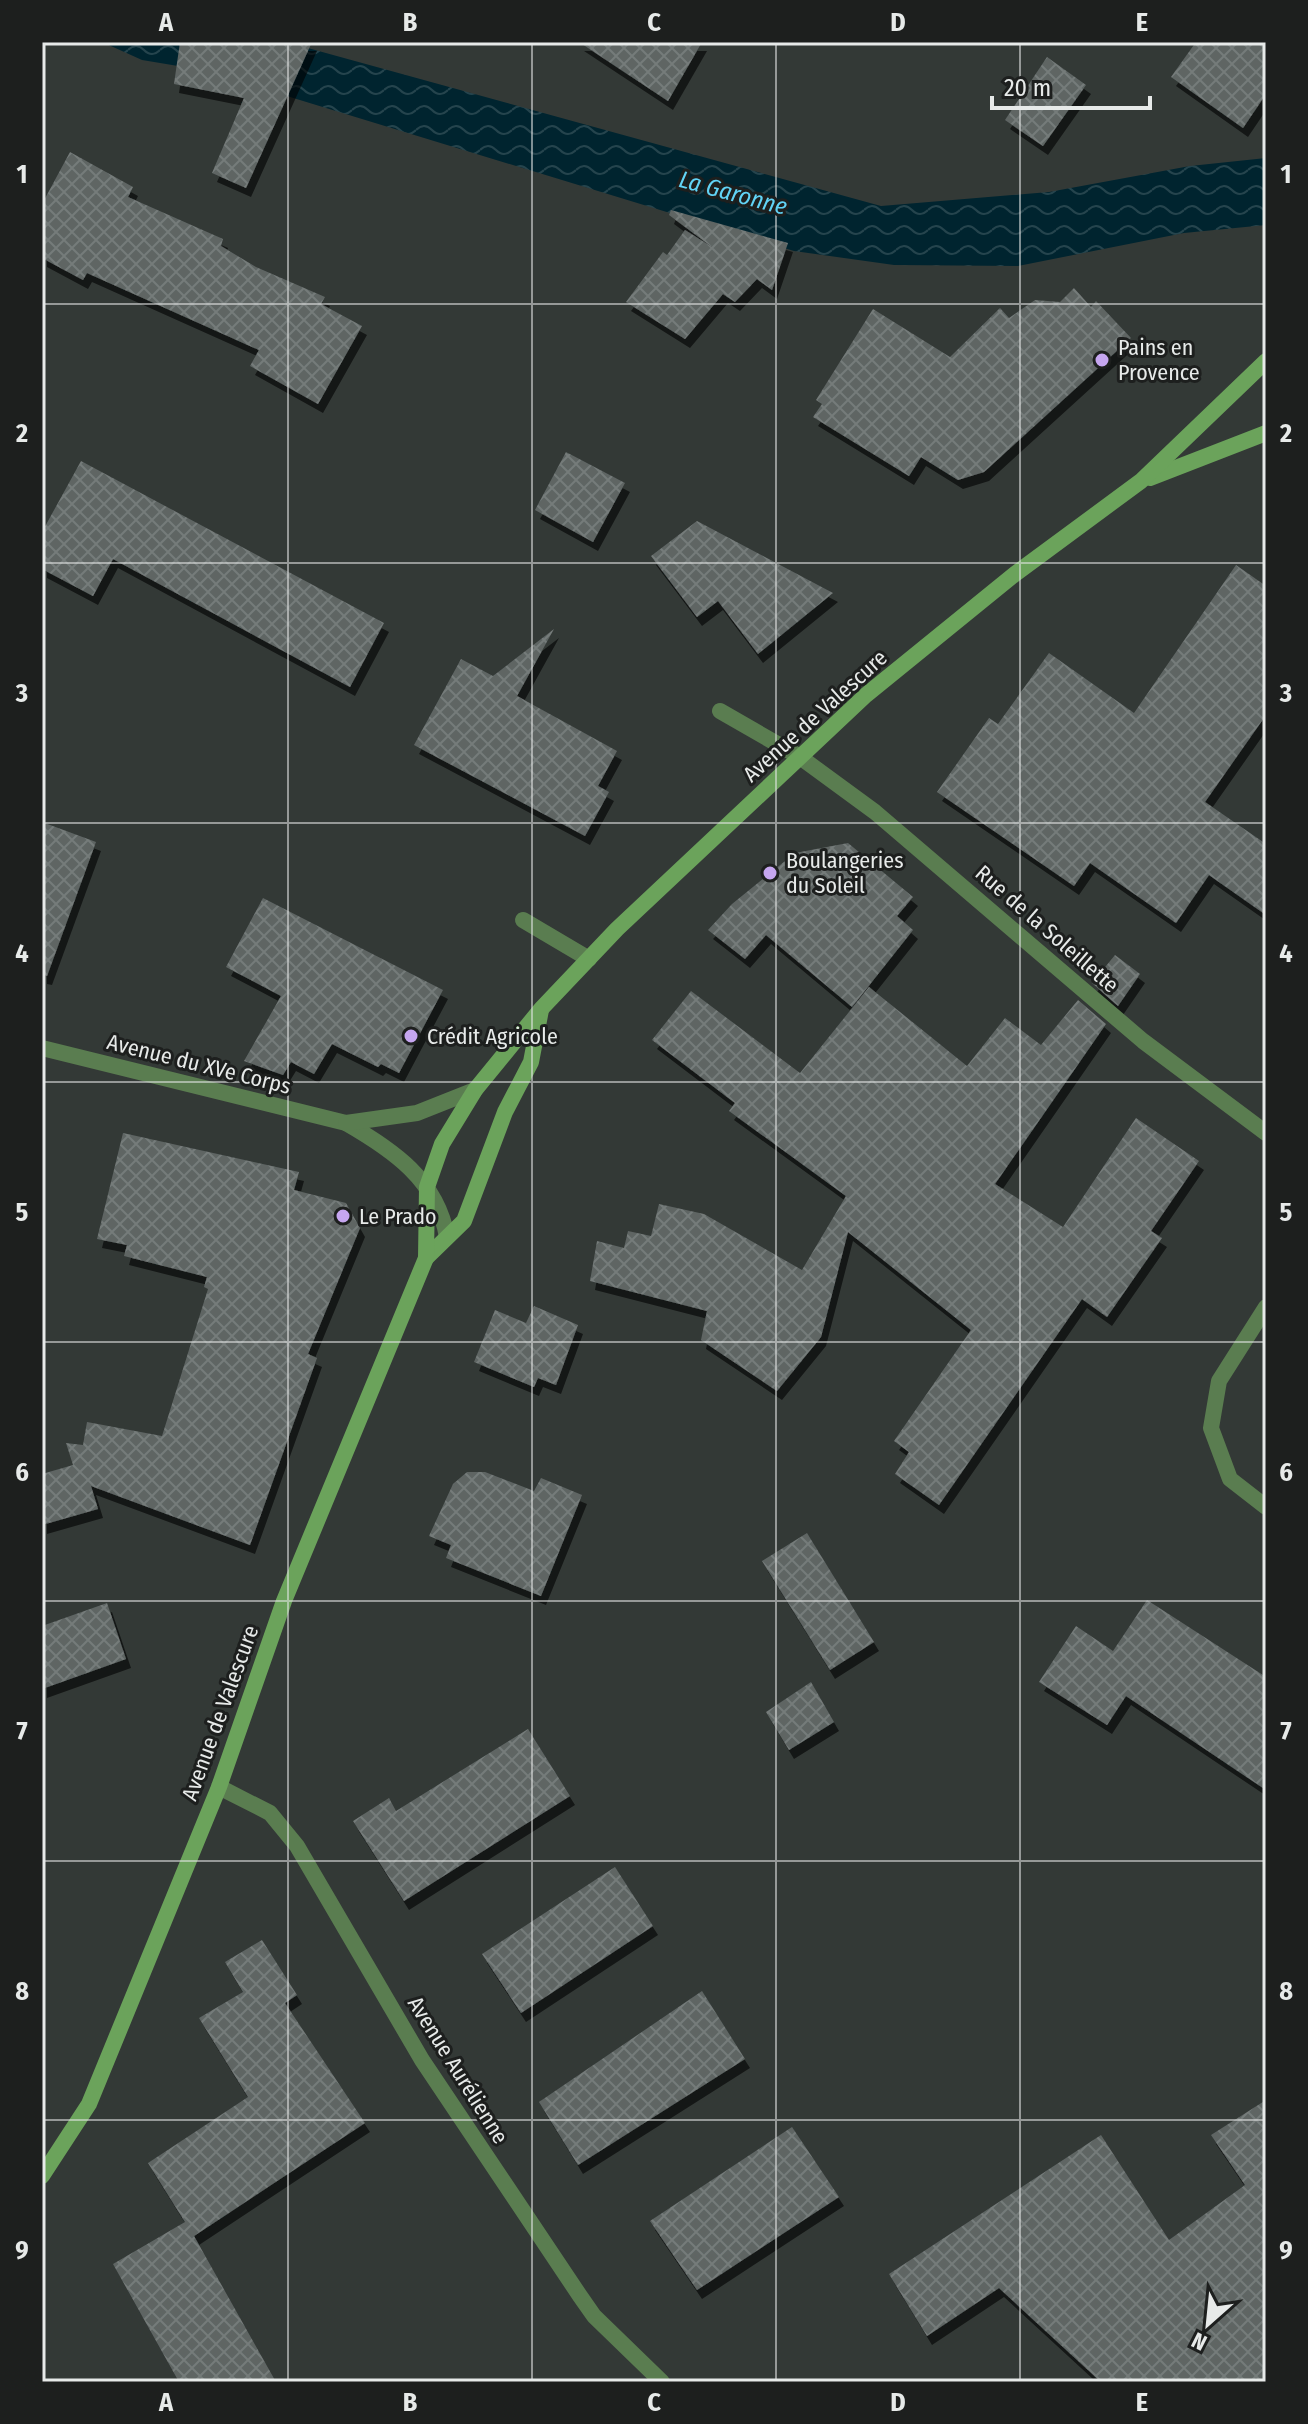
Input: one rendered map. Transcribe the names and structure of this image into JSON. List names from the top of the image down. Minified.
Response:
{"streets":{"main road":["Avenue de Valescure"],"street":["Rue de la Soleillette","Avenue du XVe Corps","Avenue Aurélienne"]},"crossings":[["Avenue de Valescure","Rue de la Soleillette"],["Avenue de Valescure","Avenue du XVe Corps"],["Avenue de Valescure","Avenue Aurélienne"]],"water":["La Garonne"],"places":["Pains en Provence","Boulangeries du Soleil","Crédit Agricole","Le Prado"],"scale_bar":"20 m","north":"bottom left","grid":{"columns":["A","B","C","D","E"],"rows":["1","2","3","4","5","6","7","8","9"]}}
